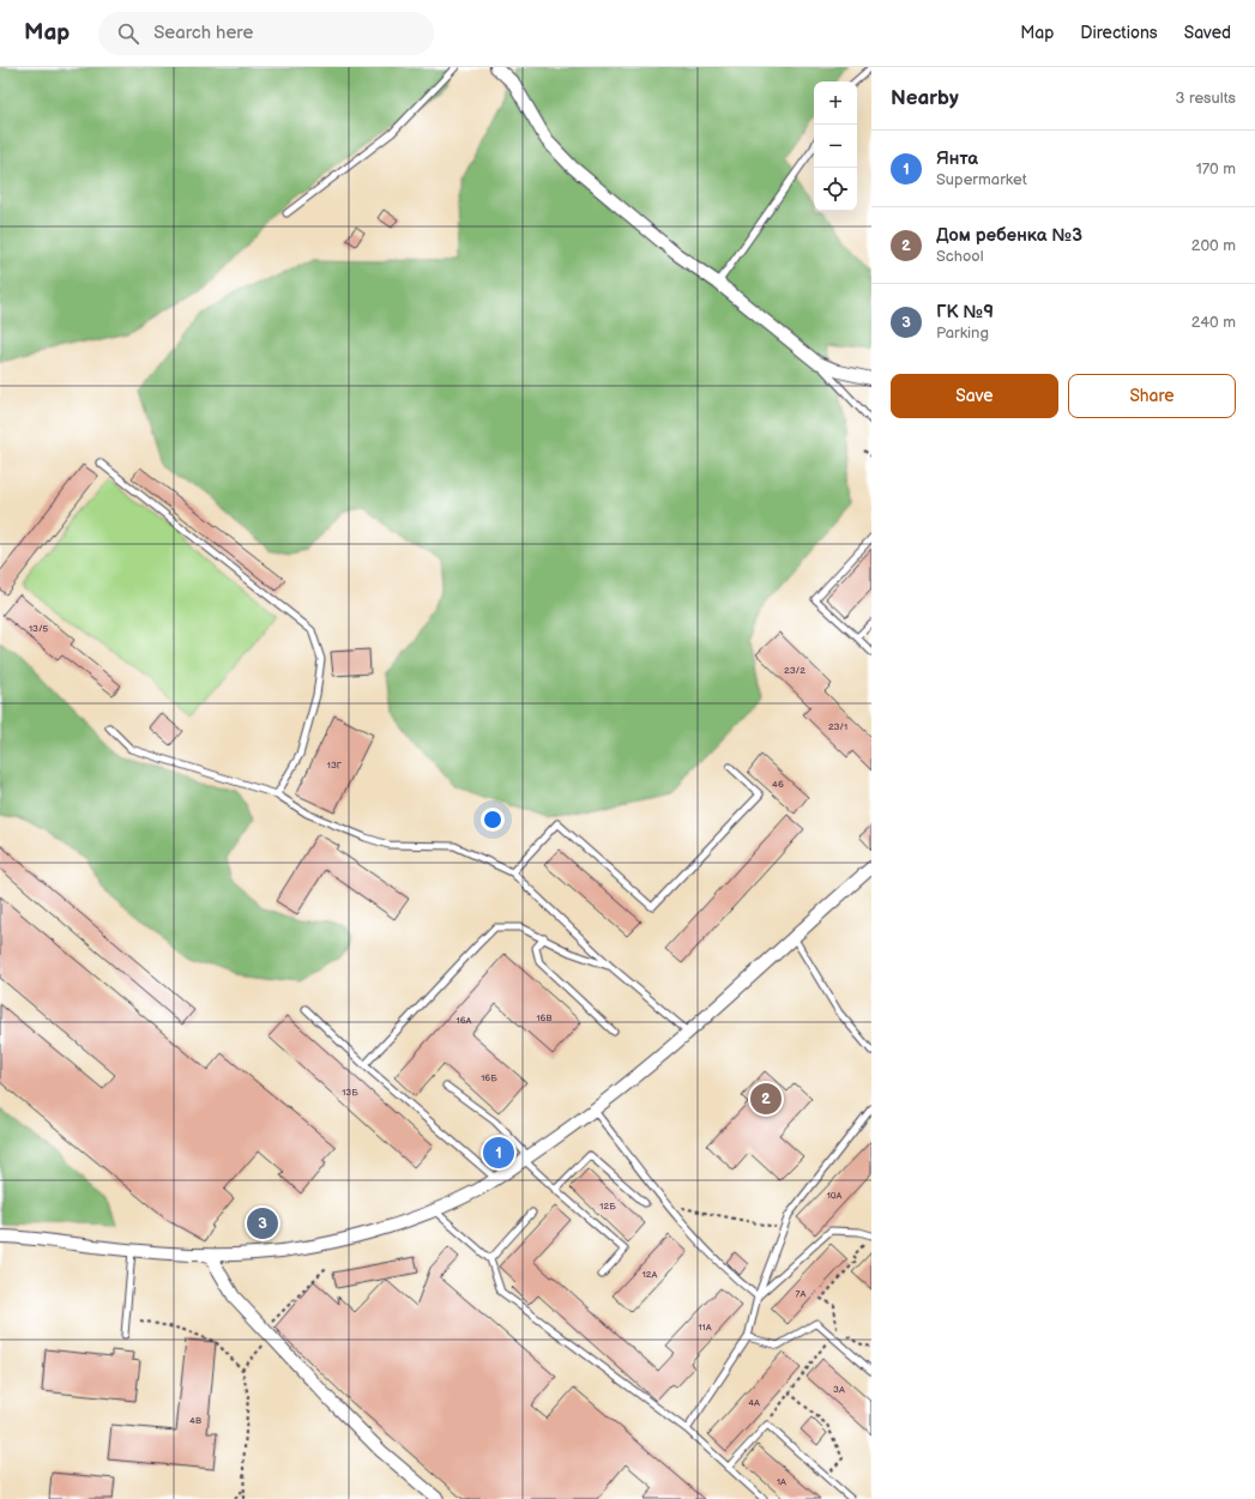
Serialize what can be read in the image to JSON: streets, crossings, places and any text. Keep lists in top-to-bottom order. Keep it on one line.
{"house_numbers":["13/5","23/2","23/1","13Г","46","16В","16А","16Б","13Б","10А","12Б","12А","7А","11А","3А","4А","4В","1А"],"page":{"header":"Map","search":"Search here","nav":["Map","Directions","Saved"],"heading":["Nearby","3 results"],"map_buttons":["+","−"],"list":[{"mark":"1","name":"Янта","note":"Supermarket","value":"170 m"},{"mark":"2","name":"Дом ребенка №3","note":"School","value":"200 m"},{"mark":"3","name":"ГК №9","note":"Parking","value":"240 m"}],"buttons":["Save","Share"],"pins":["2","1","3"]}}
